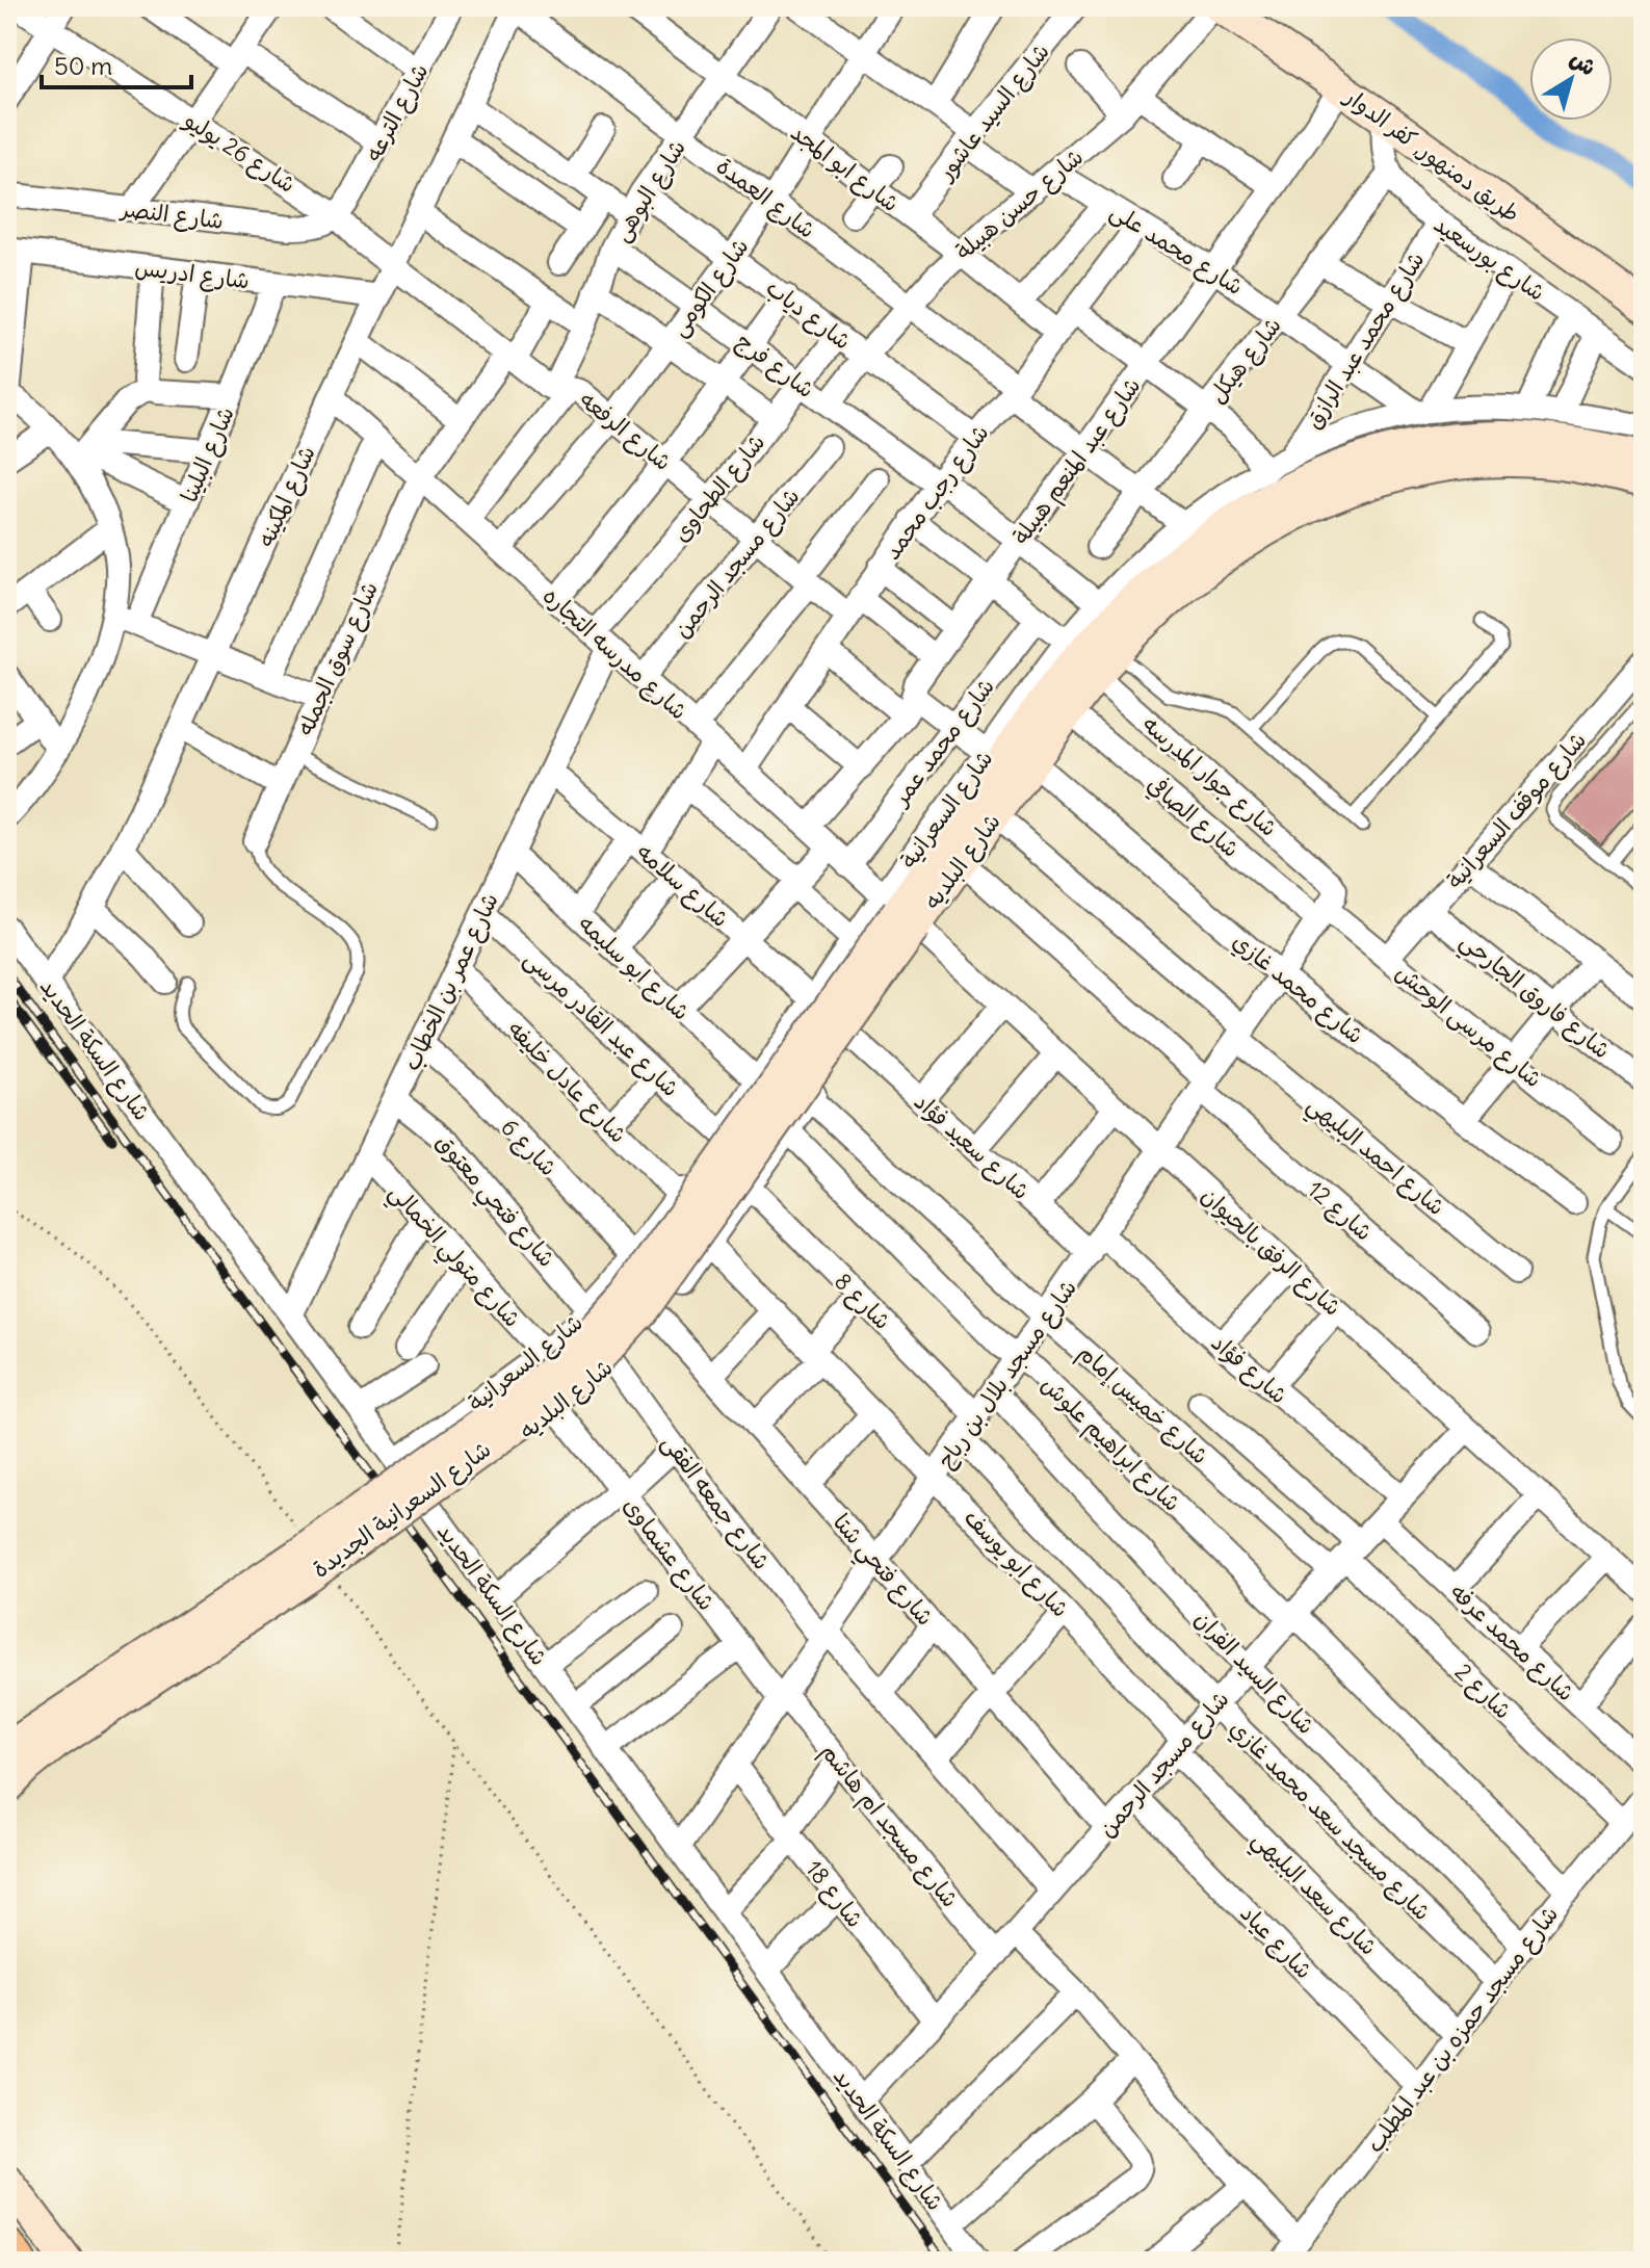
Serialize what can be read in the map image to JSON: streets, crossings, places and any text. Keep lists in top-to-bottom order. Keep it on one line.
{"streets":{"street":["شارع السيد عاشور","شارع الترعه","شارع 26 يوليو","طريق دمنهور, كفر الدوار","شارع ابو المجد","شارع البوهى","شارع العمدة","شارع حسن هبيلة","شارع النصر","شارع محمد على","شارع بورسعيد","شارع ادريس","شارع الكومى","شارع دياب","شارع محمد عبد الرازق","شارع هيكل","شارع فرج","شارع الرفعه","شارع البلينا","شارع عبد المنعم هبيلة","شارع الطحاوى","شارع رجب محمد","شارع المكينه","شارع مسجد الرحمن","شارع مدرسه التجاره","شارع سوق الجمله","شارع محمد عمر","شارع جوار المدرسه","شارع السعرانية","شارع موقف السعرانية","شارع الصافي","شارع البلديه","شارع سلامه","شارع ابو سليمه","شارع عمر بن الخطاب","شارع محمد غازي","شارع فاروق الجارحي","شارع عبد القادر مرسى","شارع مرسى الوحش","شارع السكة الحديد","شارع عادل خليفه","شارع سعيد فؤاد","شارع 6","شارع احمد البليهي","شارع فتحي معتوق","شارع 12","شارع الرفق بالحيوان","شارع متولي الخمالي","شارع 8","شارع فؤاد","شارع مسجد بلال بن رباح","شارع خميس إمام","شارع ابراهيم علوش","شارع جمعه الفقى","شارع السعرانية الجديدة","شارع عشماوى","شارع ابو يوسف","شارع فتحي شتا","شارع محمد عرفه","شارع السيد الفران","شارع 2","شارع مسجد سعد محمد غازي","شارع مسجد ام هاشم","شارع سعد البليهي","شارع 18","شارع عياد","شارع مسجد حمزه بن عبد المطلب"]},"crossings":[["شارع السيد عاشور","شارع ابو المجد"],["شارع الترعه","شارع 26 يوليو"],["شارع الترعه","شارع النصر"],["شارع 26 يوليو","شارع النصر"],["شارع 26 يوليو","شارع الرفعه"],["شارع 26 يوليو","شارع المكينه"],["طريق دمنهور, كفر الدوار","شارع حسن هبيلة"],["طريق دمنهور, كفر الدوار","شارع بورسعيد"],["طريق دمنهور, كفر الدوار","شارع عبد المنعم هبيلة"],["شارع ابو المجد","شارع البوهى"],["شارع ابو المجد","شارع حسن هبيلة"],["شارع ابو المجد","شارع الكومى"],["شارع ابو المجد","شارع رجب محمد"],["شارع البوهى","شارع العمدة"],["شارع البوهى","شارع دياب"],["شارع البوهى","شارع فرج"],["شارع البوهى","شارع الرفعه"],["شارع البوهى","شارع مدرسه التجاره"],["شارع العمدة","شارع حسن هبيلة"],["شارع العمدة","شارع الكومى"],["شارع العمدة","شارع هيكل"],["شارع العمدة","شارع عبد المنعم هبيلة"],["شارع العمدة","شارع رجب محمد"],["شارع العمدة","شارع المكينه"],["شارع العمدة","شارع السعرانية"],["شارع حسن هبيلة","شارع محمد على"],["شارع حسن هبيلة","شارع دياب"],["شارع حسن هبيلة","شارع فرج"],["شارع محمد على","شارع محمد عبد الرازق"],["شارع محمد على","شارع هيكل"],["شارع محمد على","شارع عبد المنعم هبيلة"],["شارع محمد على","شارع رجب محمد"],["شارع محمد على","شارع السعرانية"],["شارع بورسعيد","شارع محمد عبد الرازق"],["شارع بورسعيد","شارع هيكل"],["شارع ادريس","شارع البلينا"],["شارع ادريس","شارع المكينه"],["شارع الكومى","شارع دياب"],["شارع الكومى","شارع فرج"],["شارع الكومى","شارع الرفعه"],["شارع الكومى","شارع مدرسه التجاره"],["شارع دياب","شارع الطحاوى"],["شارع دياب","شارع رجب محمد"],["شارع محمد عبد الرازق","شارع السعرانية"],["شارع محمد عبد الرازق","شارع البلديه"],["شارع فرج","شارع عبد المنعم هبيلة"],["شارع فرج","شارع الطحاوى"],["شارع فرج","شارع رجب محمد"],["شارع فرج","شارع السعرانية"],["شارع الرفعه","شارع عبد المنعم هبيلة"],["شارع الرفعه","شارع الطحاوى"],["شارع الرفعه","شارع رجب محمد"],["شارع الرفعه","شارع المكينه"],["شارع الرفعه","شارع مسجد الرحمن"],["شارع الرفعه","شارع سوق الجمله"],["شارع عبد المنعم هبيلة","شارع مدرسه التجاره"],["شارع عبد المنعم هبيلة","شارع جوار المدرسه"],["شارع الطحاوى","شارع مدرسه التجاره"],["شارع الطحاوى","شارع عمر بن الخطاب"],["شارع رجب محمد","شارع مدرسه التجاره"],["شارع رجب محمد","شارع جوار المدرسه"],["شارع المكينه","شارع مدرسه التجاره"],["شارع المكينه","شارع السكة الحديد"],["شارع مسجد الرحمن","شارع مدرسه التجاره"],["شارع مسجد الرحمن","شارع السكة الحديد"],["شارع مسجد الرحمن","شارع الرفق بالحيوان"],["شارع مسجد الرحمن","شارع فؤاد"],["شارع مسجد الرحمن","شارع خميس إمام"],["شارع مسجد الرحمن","شارع ابراهيم علوش"],["شارع مسجد الرحمن","شارع جمعه الفقى"],["شارع مسجد الرحمن","شارع ابو يوسف"],["شارع مسجد الرحمن","شارع فتحي شتا"],["شارع مسجد الرحمن","شارع محمد عرفه"],["شارع مسجد الرحمن","شارع السيد الفران"],["شارع مسجد الرحمن","شارع 2"],["شارع مسجد الرحمن","شارع مسجد سعد محمد غازي"],["شارع مسجد الرحمن","شارع مسجد ام هاشم"],["شارع مسجد الرحمن","شارع سعد البليهي"],["شارع مسجد الرحمن","شارع 18"],["شارع مسجد الرحمن","شارع عياد"],["شارع مدرسه التجاره","شارع سوق الجمله"],["شارع مدرسه التجاره","شارع محمد عمر"],["شارع مدرسه التجاره","شارع السعرانية"],["شارع مدرسه التجاره","شارع البلديه"],["شارع مدرسه التجاره","شارع عمر بن الخطاب"],["شارع مدرسه التجاره","شارع الرفق بالحيوان"],["شارع مدرسه التجاره","شارع السعرانية الجديدة"],["شارع محمد عمر","شارع جوار المدرسه"],["شارع جوار المدرسه","شارع السعرانية"],["شارع جوار المدرسه","شارع الصافي"],["شارع جوار المدرسه","شارع البلديه"],["شارع جوار المدرسه","شارع مرسى الوحش"],["شارع جوار المدرسه","شارع مسجد بلال بن رباح"],["شارع السعرانية","شارع البلديه"],["شارع السعرانية","شارع سلامه"],["شارع السعرانية","شارع ابو سليمه"],["شارع السعرانية","شارع عبد القادر مرسى"],["شارع السعرانية","شارع السكة الحديد"],["شارع السعرانية","شارع عادل خليفه"],["شارع السعرانية","شارع 6"],["شارع السعرانية","شارع فتحي معتوق"],["شارع السعرانية","شارع الرفق بالحيوان"],["شارع السعرانية","شارع متولي الخمالي"],["شارع السعرانية","شارع السعرانية الجديدة"],["شارع موقف السعرانية","شارع فاروق الجارحي"],["شارع موقف السعرانية","شارع مرسى الوحش"],["شارع الصافي","شارع البلديه"],["شارع الصافي","شارع مرسى الوحش"],["شارع الصافي","شارع مسجد بلال بن رباح"],["شارع البلديه","شارع محمد غازي"],["شارع البلديه","شارع السكة الحديد"],["شارع البلديه","شارع سعيد فؤاد"],["شارع البلديه","شارع احمد البليهي"],["شارع البلديه","شارع 12"],["شارع البلديه","شارع الرفق بالحيوان"],["شارع البلديه","شارع 8"],["شارع البلديه","شارع خميس إمام"],["شارع البلديه","شارع ابراهيم علوش"],["شارع البلديه","شارع جمعه الفقى"],["شارع البلديه","شارع السعرانية الجديدة"],["شارع البلديه","شارع عشماوى"],["شارع البلديه","شارع ابو يوسف"],["شارع البلديه","شارع فتحي شتا"],["شارع سلامه","شارع عمر بن الخطاب"],["شارع ابو سليمه","شارع عمر بن الخطاب"],["شارع عمر بن الخطاب","شارع عبد القادر مرسى"],["شارع عمر بن الخطاب","شارع السكة الحديد"],["شارع عمر بن الخطاب","شارع عادل خليفه"],["شارع عمر بن الخطاب","شارع 6"],["شارع عمر بن الخطاب","شارع فتحي معتوق"],["شارع عمر بن الخطاب","شارع متولي الخمالي"],["شارع محمد غازي","شارع مسجد بلال بن رباح"],["شارع مرسى الوحش","شارع مسجد بلال بن رباح"],["شارع السكة الحديد","شارع مسجد بلال بن رباح"],["شارع سعيد فؤاد","شارع فؤاد"],["شارع سعيد فؤاد","شارع مسجد بلال بن رباح"],["شارع احمد البليهي","شارع مسجد بلال بن رباح"],["شارع 12","شارع مسجد بلال بن رباح"],["شارع الرفق بالحيوان","شارع مسجد بلال بن رباح"],["شارع الرفق بالحيوان","شارع السعرانية الجديدة"],["شارع 8","شارع مسجد بلال بن رباح"],["شارع فؤاد","شارع مسجد بلال بن رباح"],["شارع مسجد بلال بن رباح","شارع خميس إمام"],["شارع مسجد بلال بن رباح","شارع ابراهيم علوش"],["شارع مسجد بلال بن رباح","شارع جمعه الفقى"],["شارع مسجد بلال بن رباح","شارع عشماوى"],["شارع مسجد بلال بن رباح","شارع ابو يوسف"],["شارع مسجد بلال بن رباح","شارع فتحي شتا"],["شارع مسجد بلال بن رباح","شارع السيد الفران"],["شارع مسجد بلال بن رباح","شارع مسجد سعد محمد غازي"],["شارع مسجد بلال بن رباح","شارع مسجد ام هاشم"],["شارع مسجد بلال بن رباح","شارع 18"],["شارع خميس إمام","شارع 2"],["شارع ابراهيم علوش","شارع مسجد حمزه بن عبد المطلب"],["شارع عشماوى","شارع مسجد ام هاشم"],["شارع ابو يوسف","شارع سعد البليهي"],["شارع السيد الفران","شارع مسجد حمزه بن عبد المطلب"],["شارع 2","شارع مسجد حمزه بن عبد المطلب"],["شارع مسجد سعد محمد غازي","شارع مسجد حمزه بن عبد المطلب"],["شارع سعد البليهي","شارع مسجد حمزه بن عبد المطلب"],["شارع عياد","شارع مسجد حمزه بن عبد المطلب"]],"scale_bar":"50 m","north":"top right"}
